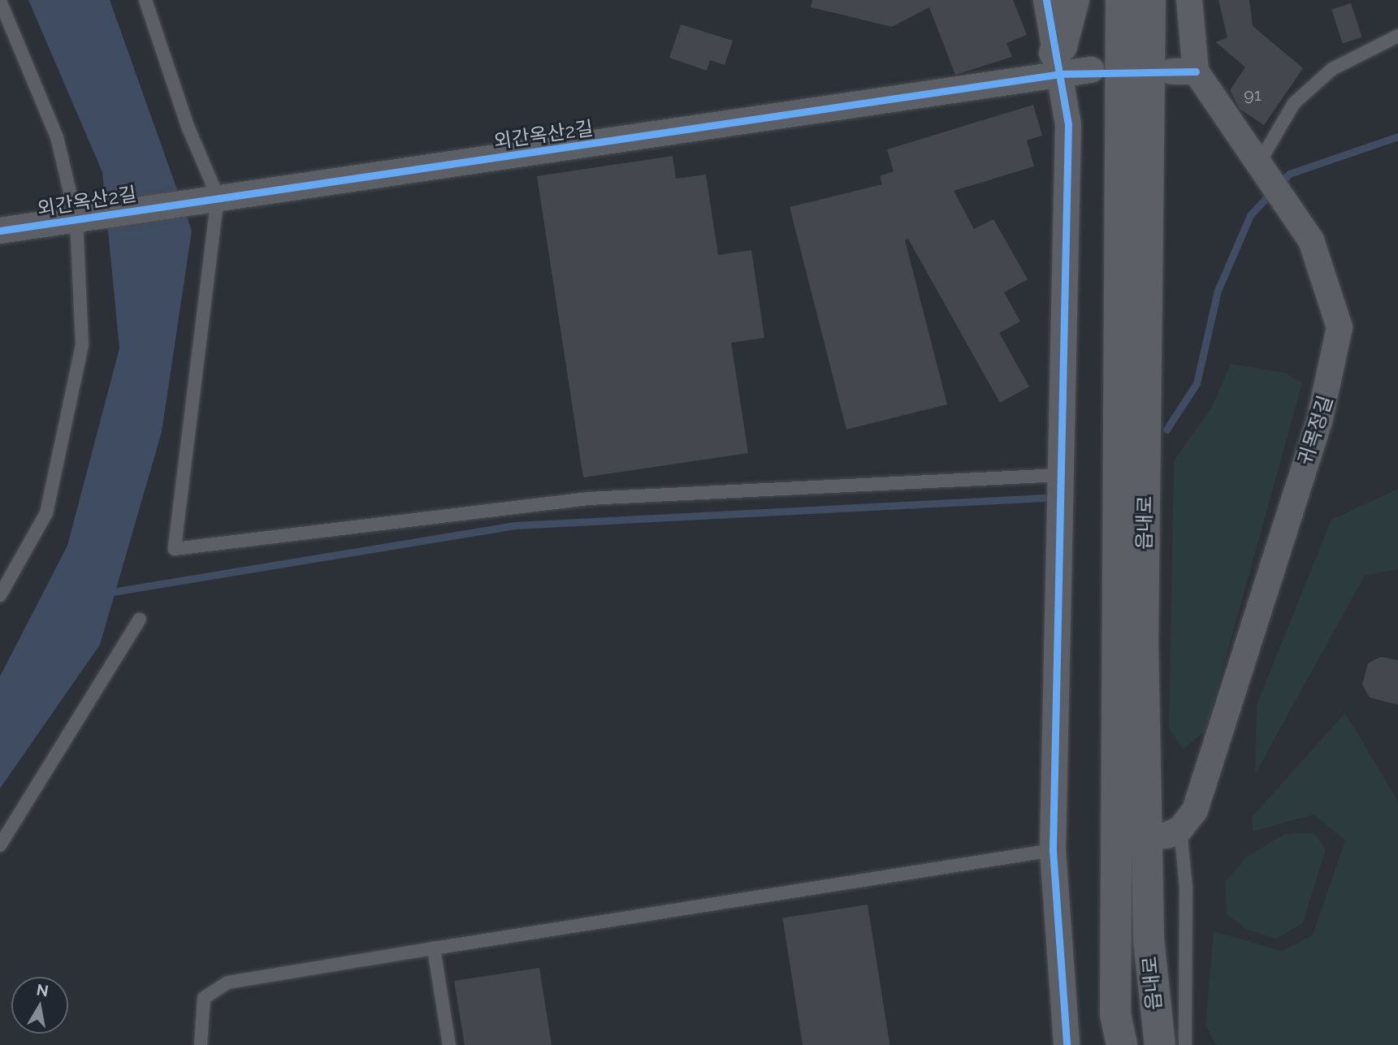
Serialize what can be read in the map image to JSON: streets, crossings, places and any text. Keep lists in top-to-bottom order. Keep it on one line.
{"streets":{"street":["외간옥산2길","귀목정길","읍내로"]},"house_numbers":["91"],"north":"top"}
